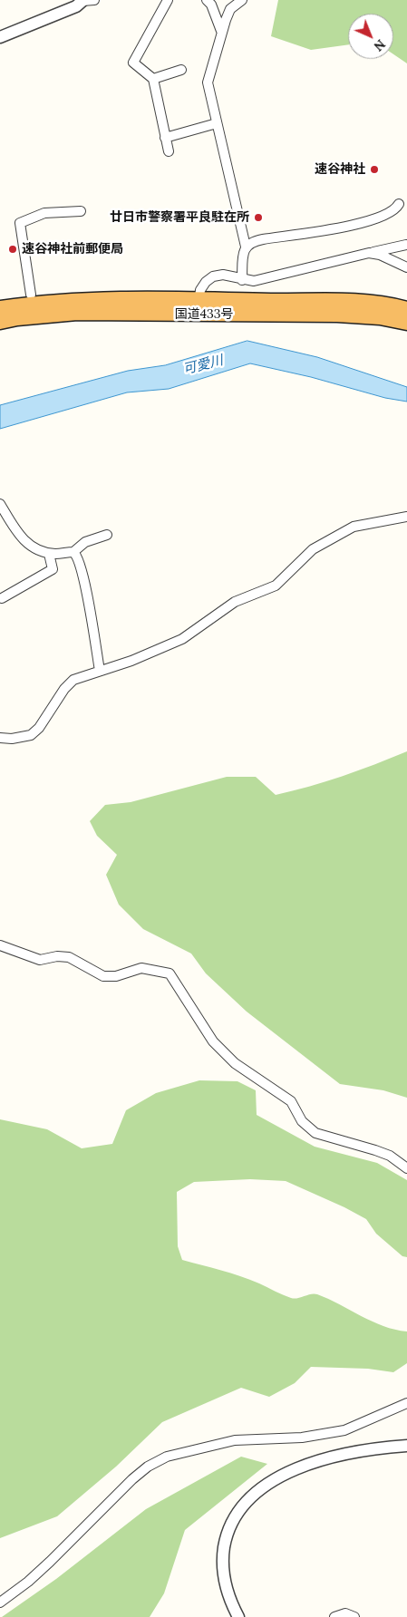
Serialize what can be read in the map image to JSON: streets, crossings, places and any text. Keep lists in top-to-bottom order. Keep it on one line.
{"streets":{"highway":["国道433号"]},"water":["可愛川"],"places":["速谷神社","廿日市警察署平良駐在所","速谷神社前郵便局"],"north":"bottom right"}
